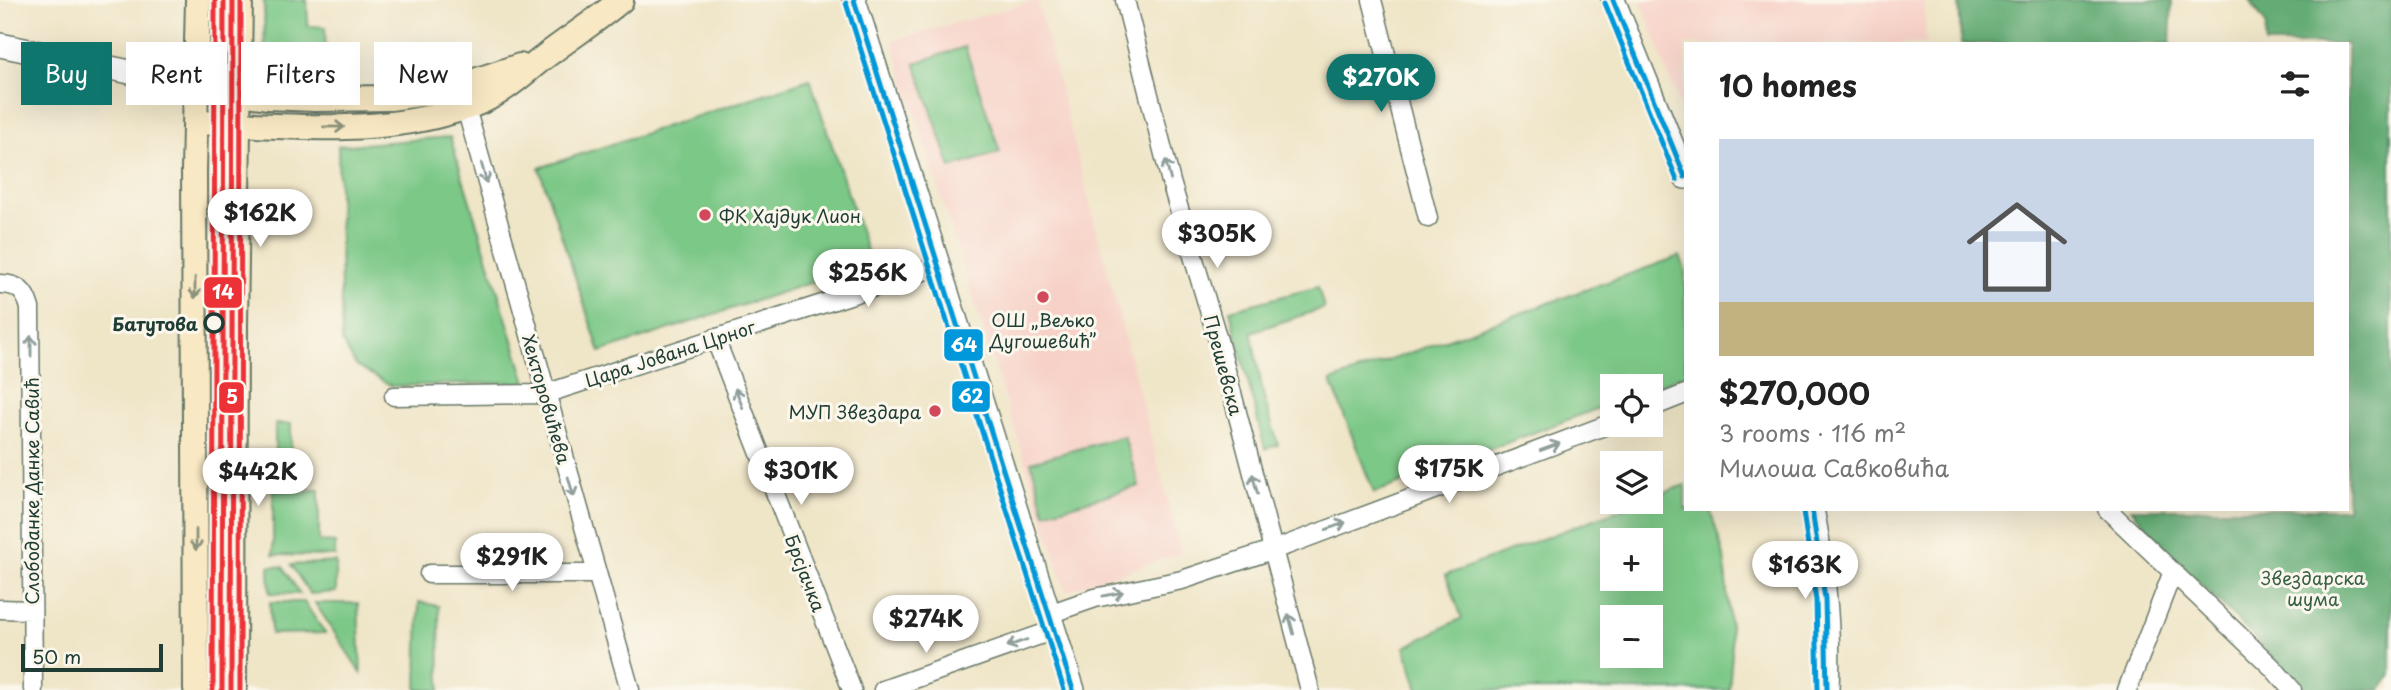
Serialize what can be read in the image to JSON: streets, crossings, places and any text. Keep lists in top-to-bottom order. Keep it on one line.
{"streets":{"street":["Цара Јована Црног","Прешевска","Хекторовићева","Слободанке Данке Савић","Брсјачка"]},"crossings":[["Цара Јована Црног","Хекторовићева"],["Цара Јована Црног","Брсјачка"]],"one_way":["Прешевска","Хекторовићева","Слободанке Данке Савић","Брсјачка"],"parks":["Звездарска шума"],"places":["ФК Хајдук Лион","ОШ „Вељко Дугошевић”","Батутова","МУП Звездара"],"lines":["transit line 14","transit line 5","transit line 64","transit line 62"],"scale_bar":"50 m","page":{"chip":["Buy","Rent","Filters","New"],"heading":"10 homes","price":["$270K","$162K","$305K","$256K","$175K","$301K","$442K","$291K","$163K","$274K"],"list":[{"name":"$270,000","note":"3 rooms · 116 m² · Милоша Савковића"}],"map_buttons":["+","−"],"scale":"50 m"}}
